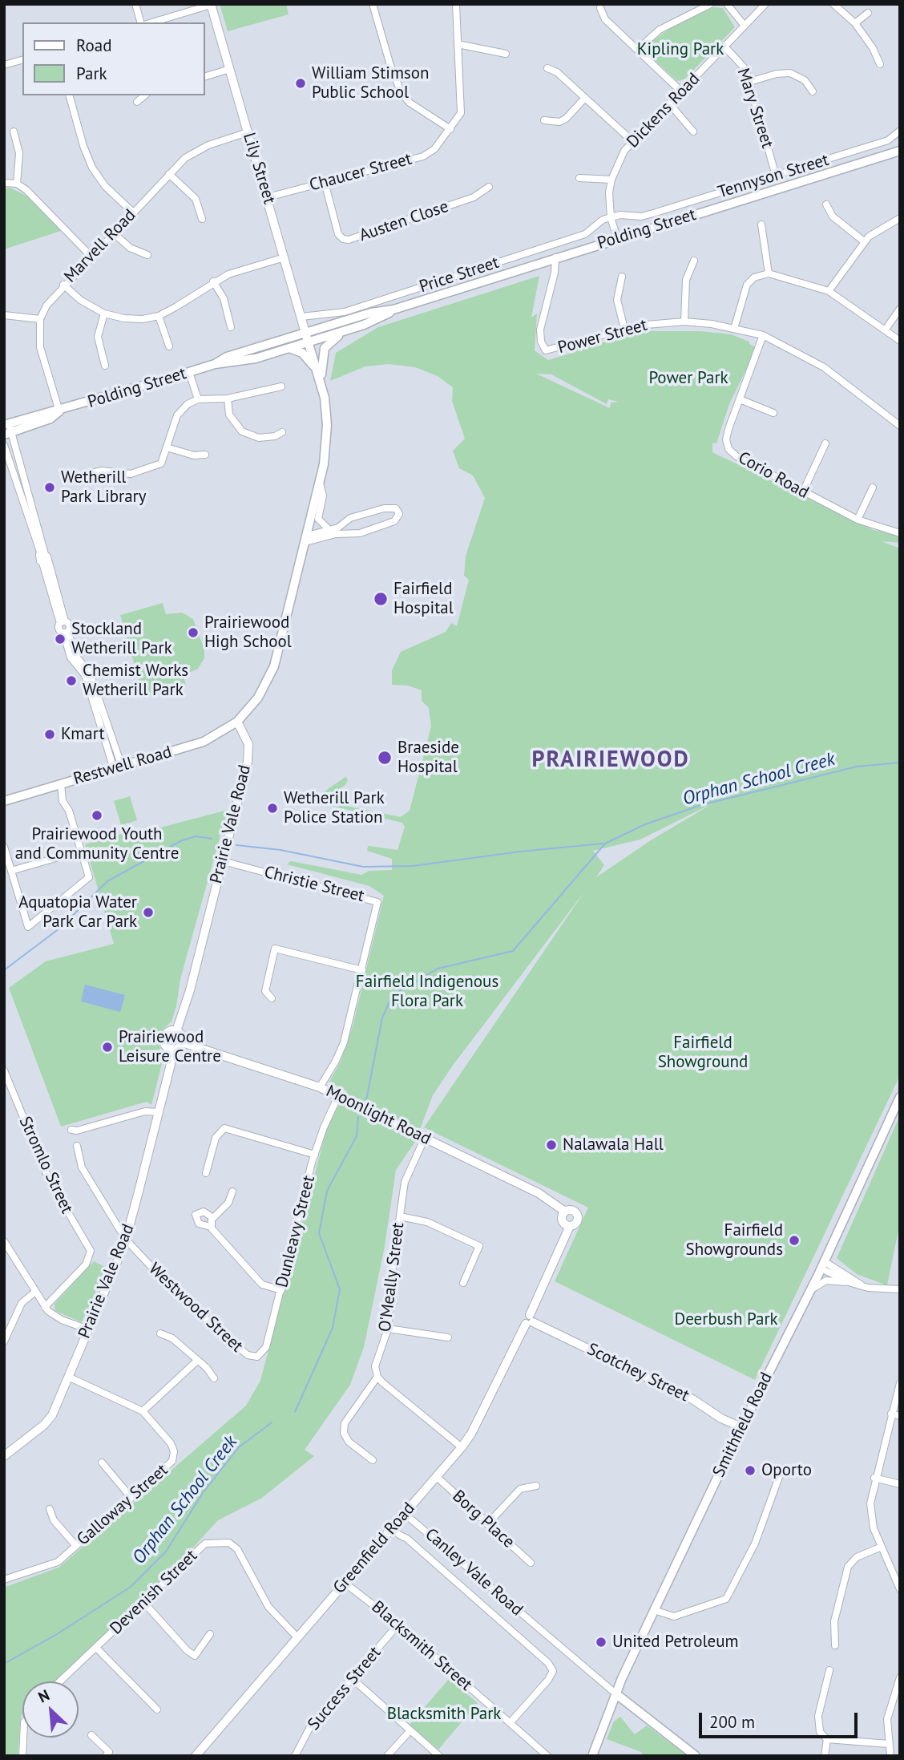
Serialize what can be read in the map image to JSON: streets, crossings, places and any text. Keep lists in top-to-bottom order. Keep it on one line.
{"streets":{"main road":["Polding Street","Restwell Road","Smithfield Road"],"street":["Mary Street","Dickens Road","Lily Street","Chaucer Street","Tennyson Street","Austen Close","Marvell Road","Price Street","Power Street","Corio Road","Prairie Vale Road","Christie Street","Moonlight Road","Stromlo Street","Dunleavy Street","O'Meally Street","Westwood Street","Scotchey Street","Galloway Street","Borg Place","Greenfield Road","Canley Vale Road","Devenish Street","Blacksmith Street","Success Street"]},"crossings":[["Mary Street","Dickens Road"],["Mary Street","Tennyson Street"],["Dickens Road","Tennyson Street"],["Dickens Road","Polding Street"],["Dickens Road","Price Street"],["Lily Street","Chaucer Street"],["Lily Street","Polding Street"],["Lily Street","Marvell Road"],["Lily Street","Price Street"],["Chaucer Street","Austen Close"],["Tennyson Street","Price Street"],["Polding Street","Power Street"],["Power Street","Corio Road"],["Restwell Road","Prairie Vale Road"],["Prairie Vale Road","Christie Street"],["Prairie Vale Road","Moonlight Road"],["Prairie Vale Road","Westwood Street"],["Prairie Vale Road","Galloway Street"],["Christie Street","Moonlight Road"],["Moonlight Road","Dunleavy Street"],["Moonlight Road","O'Meally Street"],["Moonlight Road","Greenfield Road"],["Dunleavy Street","Westwood Street"],["Scotchey Street","Smithfield Road"],["Scotchey Street","Greenfield Road"],["Smithfield Road","Canley Vale Road"],["Borg Place","Greenfield Road"],["Greenfield Road","Canley Vale Road"],["Greenfield Road","Devenish Street"],["Greenfield Road","Blacksmith Street"],["Blacksmith Street","Success Street"]],"districts":["PRAIRIEWOOD"],"water":["Orphan School Creek"],"parks":["Kipling Park","Power Park","Fairfield Indigenous Flora Park","Fairfield Showground","Deerbush Park","Blacksmith Park"],"places":["William Stimson Public School","Wetherill Park Library","Fairfield Hospital","Prairiewood High School","Stockland Wetherill Park","Chemist Works Wetherill Park","Kmart","Braeside Hospital","Wetherill Park Police Station","Prairiewood Youth and Community Centre","Aquatopia Water Park Car Park","Prairiewood Leisure Centre","Nalawala Hall","Fairfield Showgrounds","Oporto","United Petroleum"],"legend":["Road","Park"],"scale_bar":"200 m","north":"top left"}
